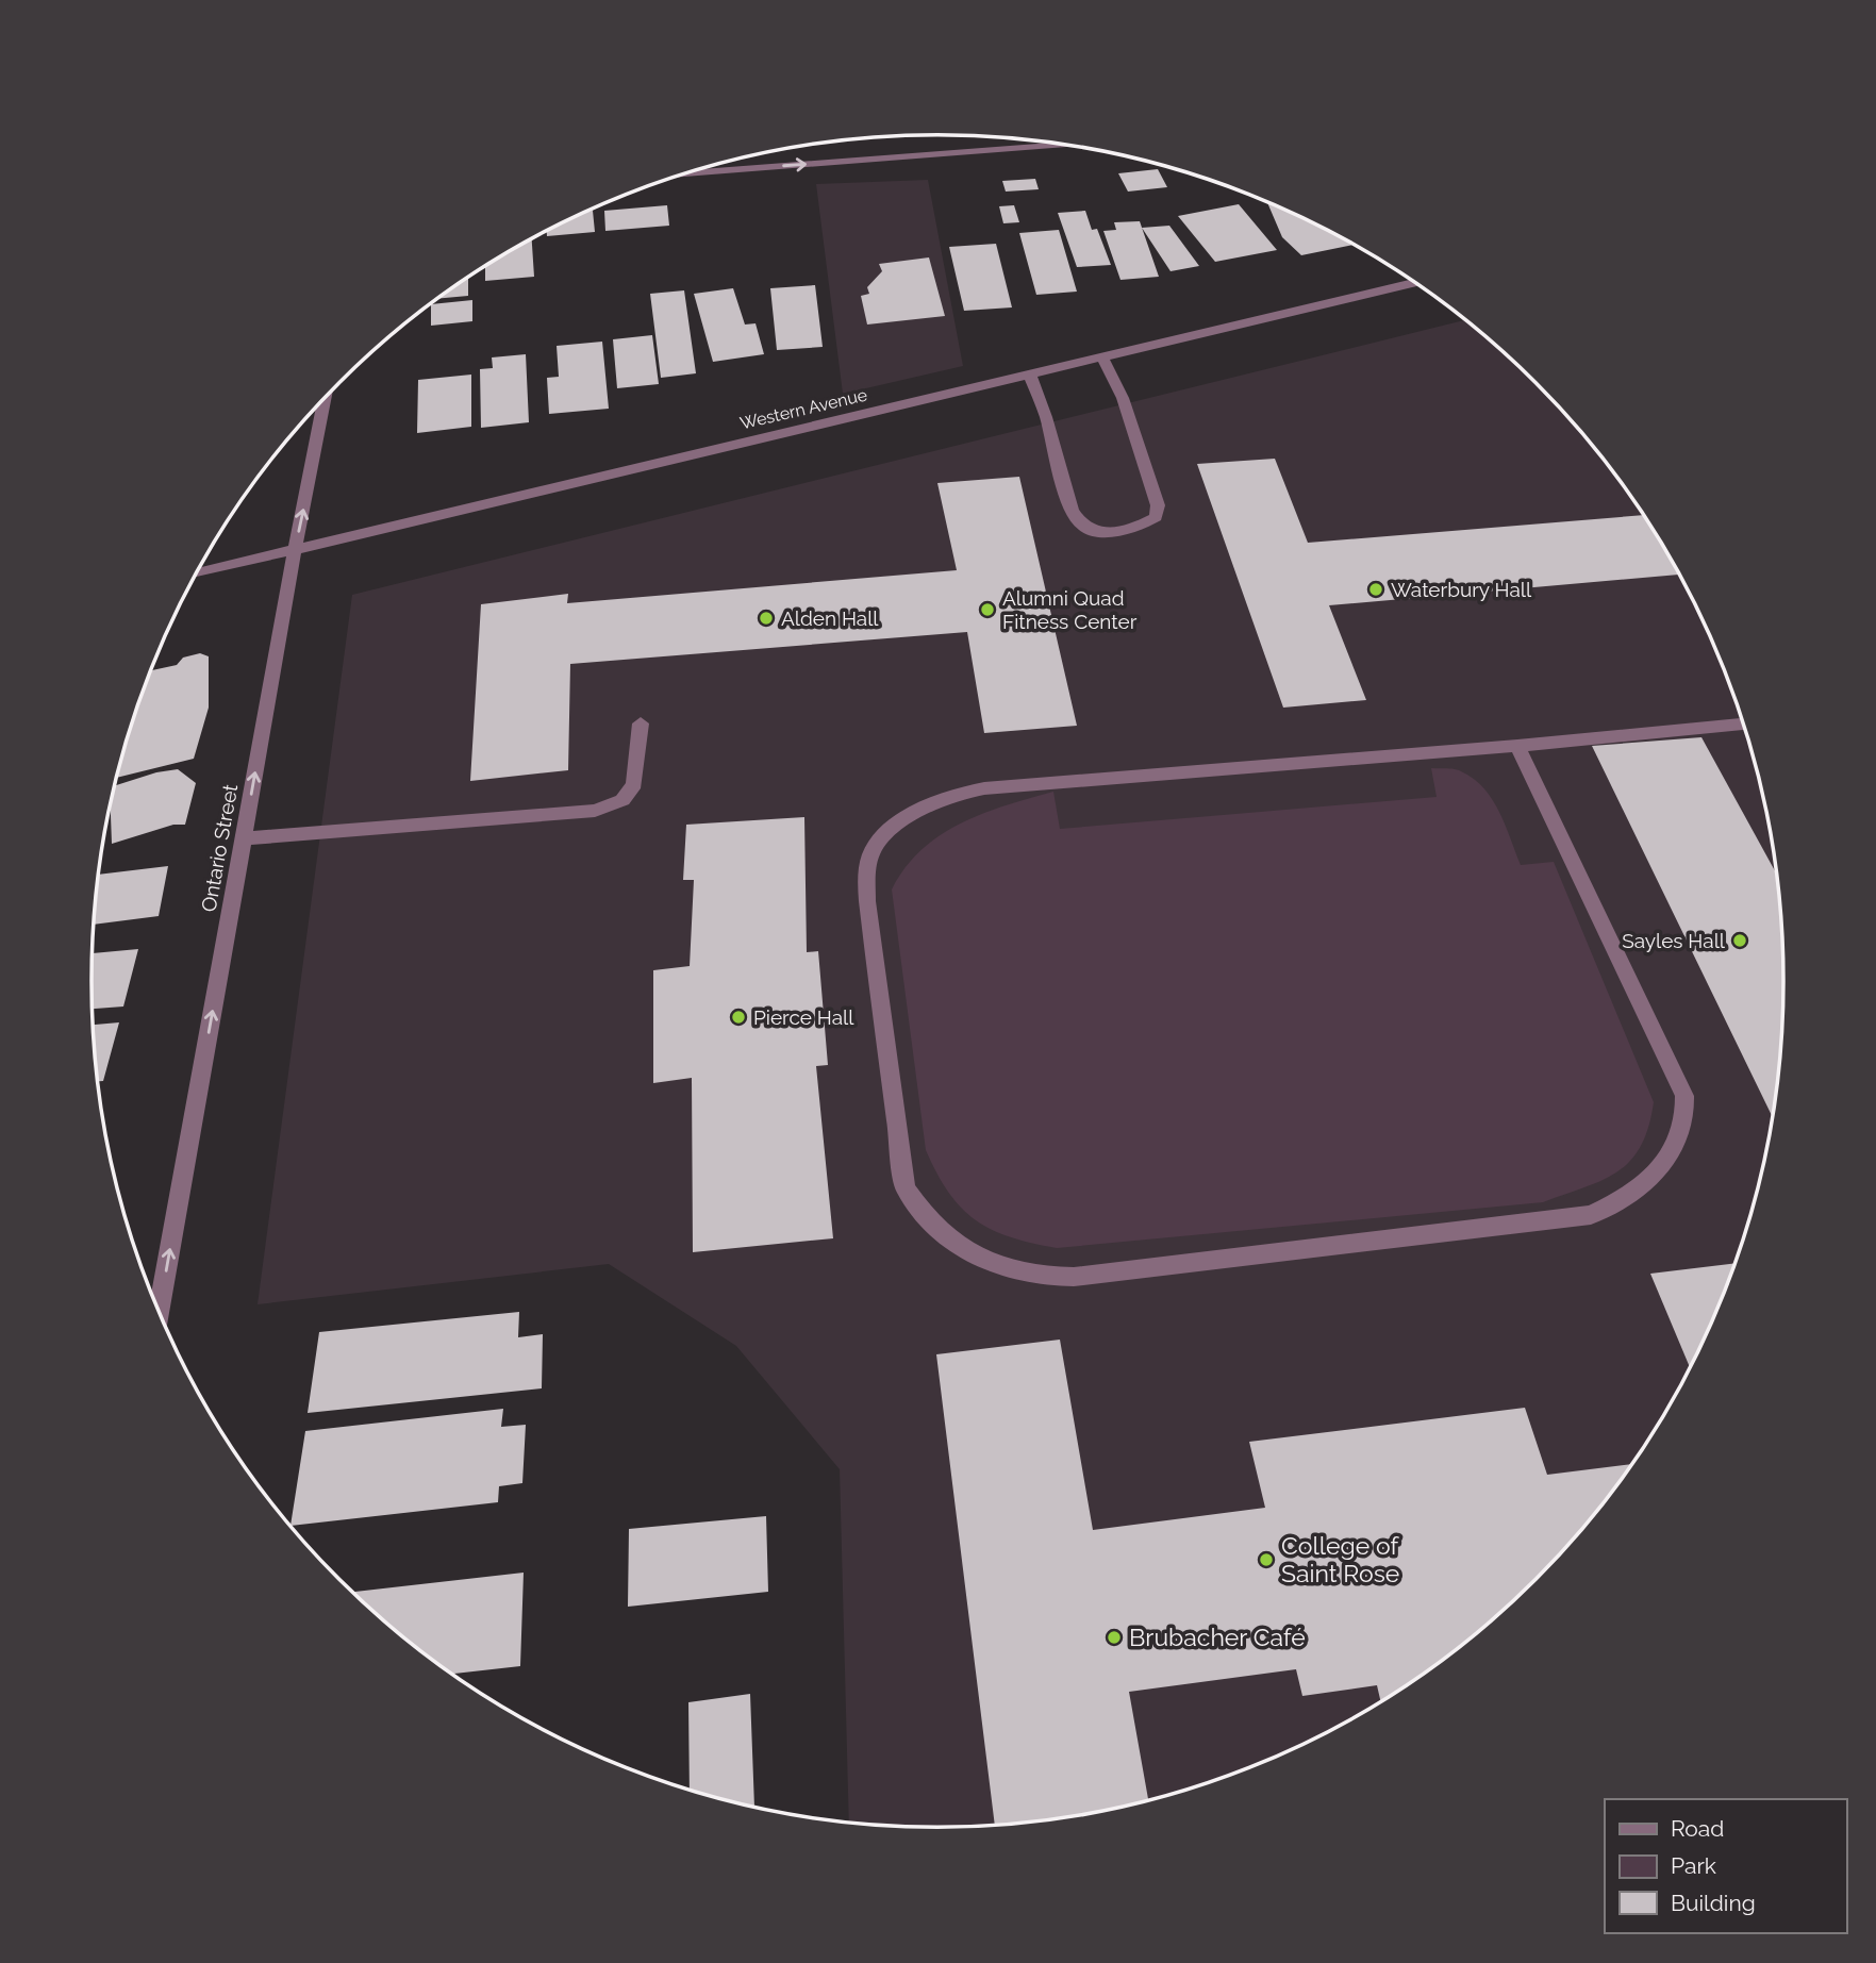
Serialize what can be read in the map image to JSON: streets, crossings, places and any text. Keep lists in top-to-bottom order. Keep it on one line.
{"streets":{"street":["Western Avenue","Ontario Street"]},"crossings":[["Western Avenue","Ontario Street"]],"one_way":["Ontario Street"],"places":["Waterbury Hall","Alumni Quad Fitness Center","Alden Hall","Sayles Hall","Pierce Hall","College of Saint Rose","Brubacher Café"],"legend":["Road","Park","Building"]}
